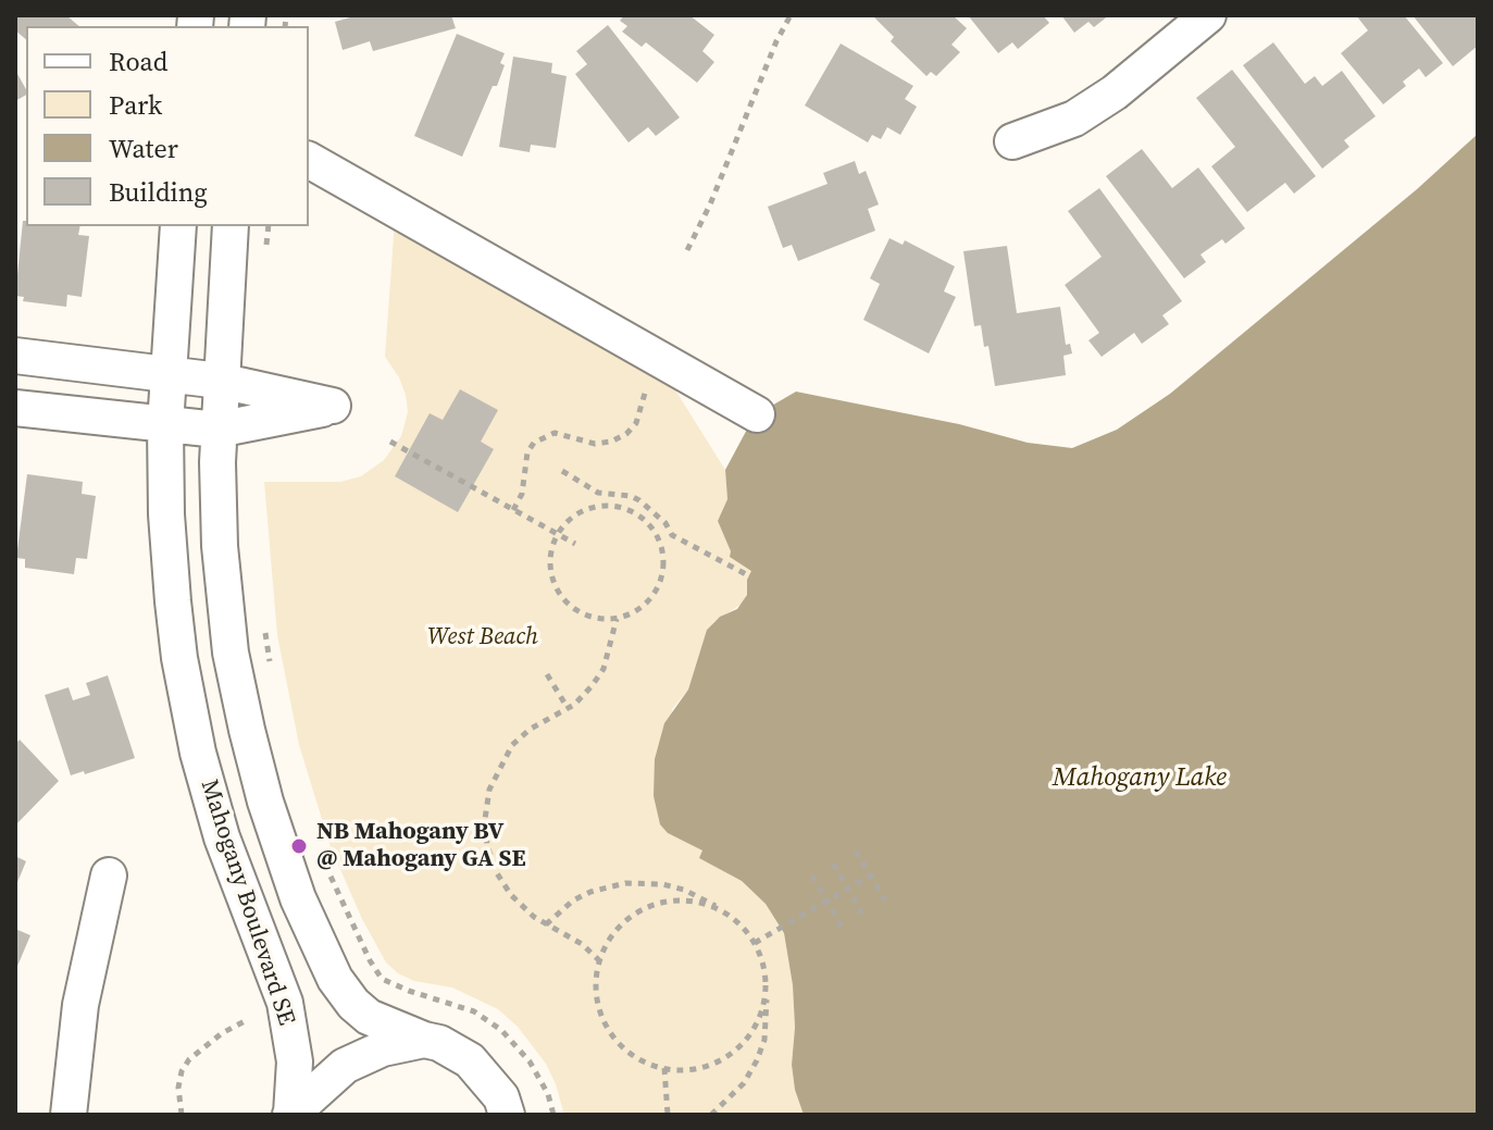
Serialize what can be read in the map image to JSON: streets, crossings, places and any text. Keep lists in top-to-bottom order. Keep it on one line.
{"streets":{"street":["Mahogany Boulevard SE"]},"water":["Mahogany Lake"],"parks":["West Beach"],"places":["NB Mahogany BV @ Mahogany GA SE"],"legend":["Road","Park","Water","Building"]}
